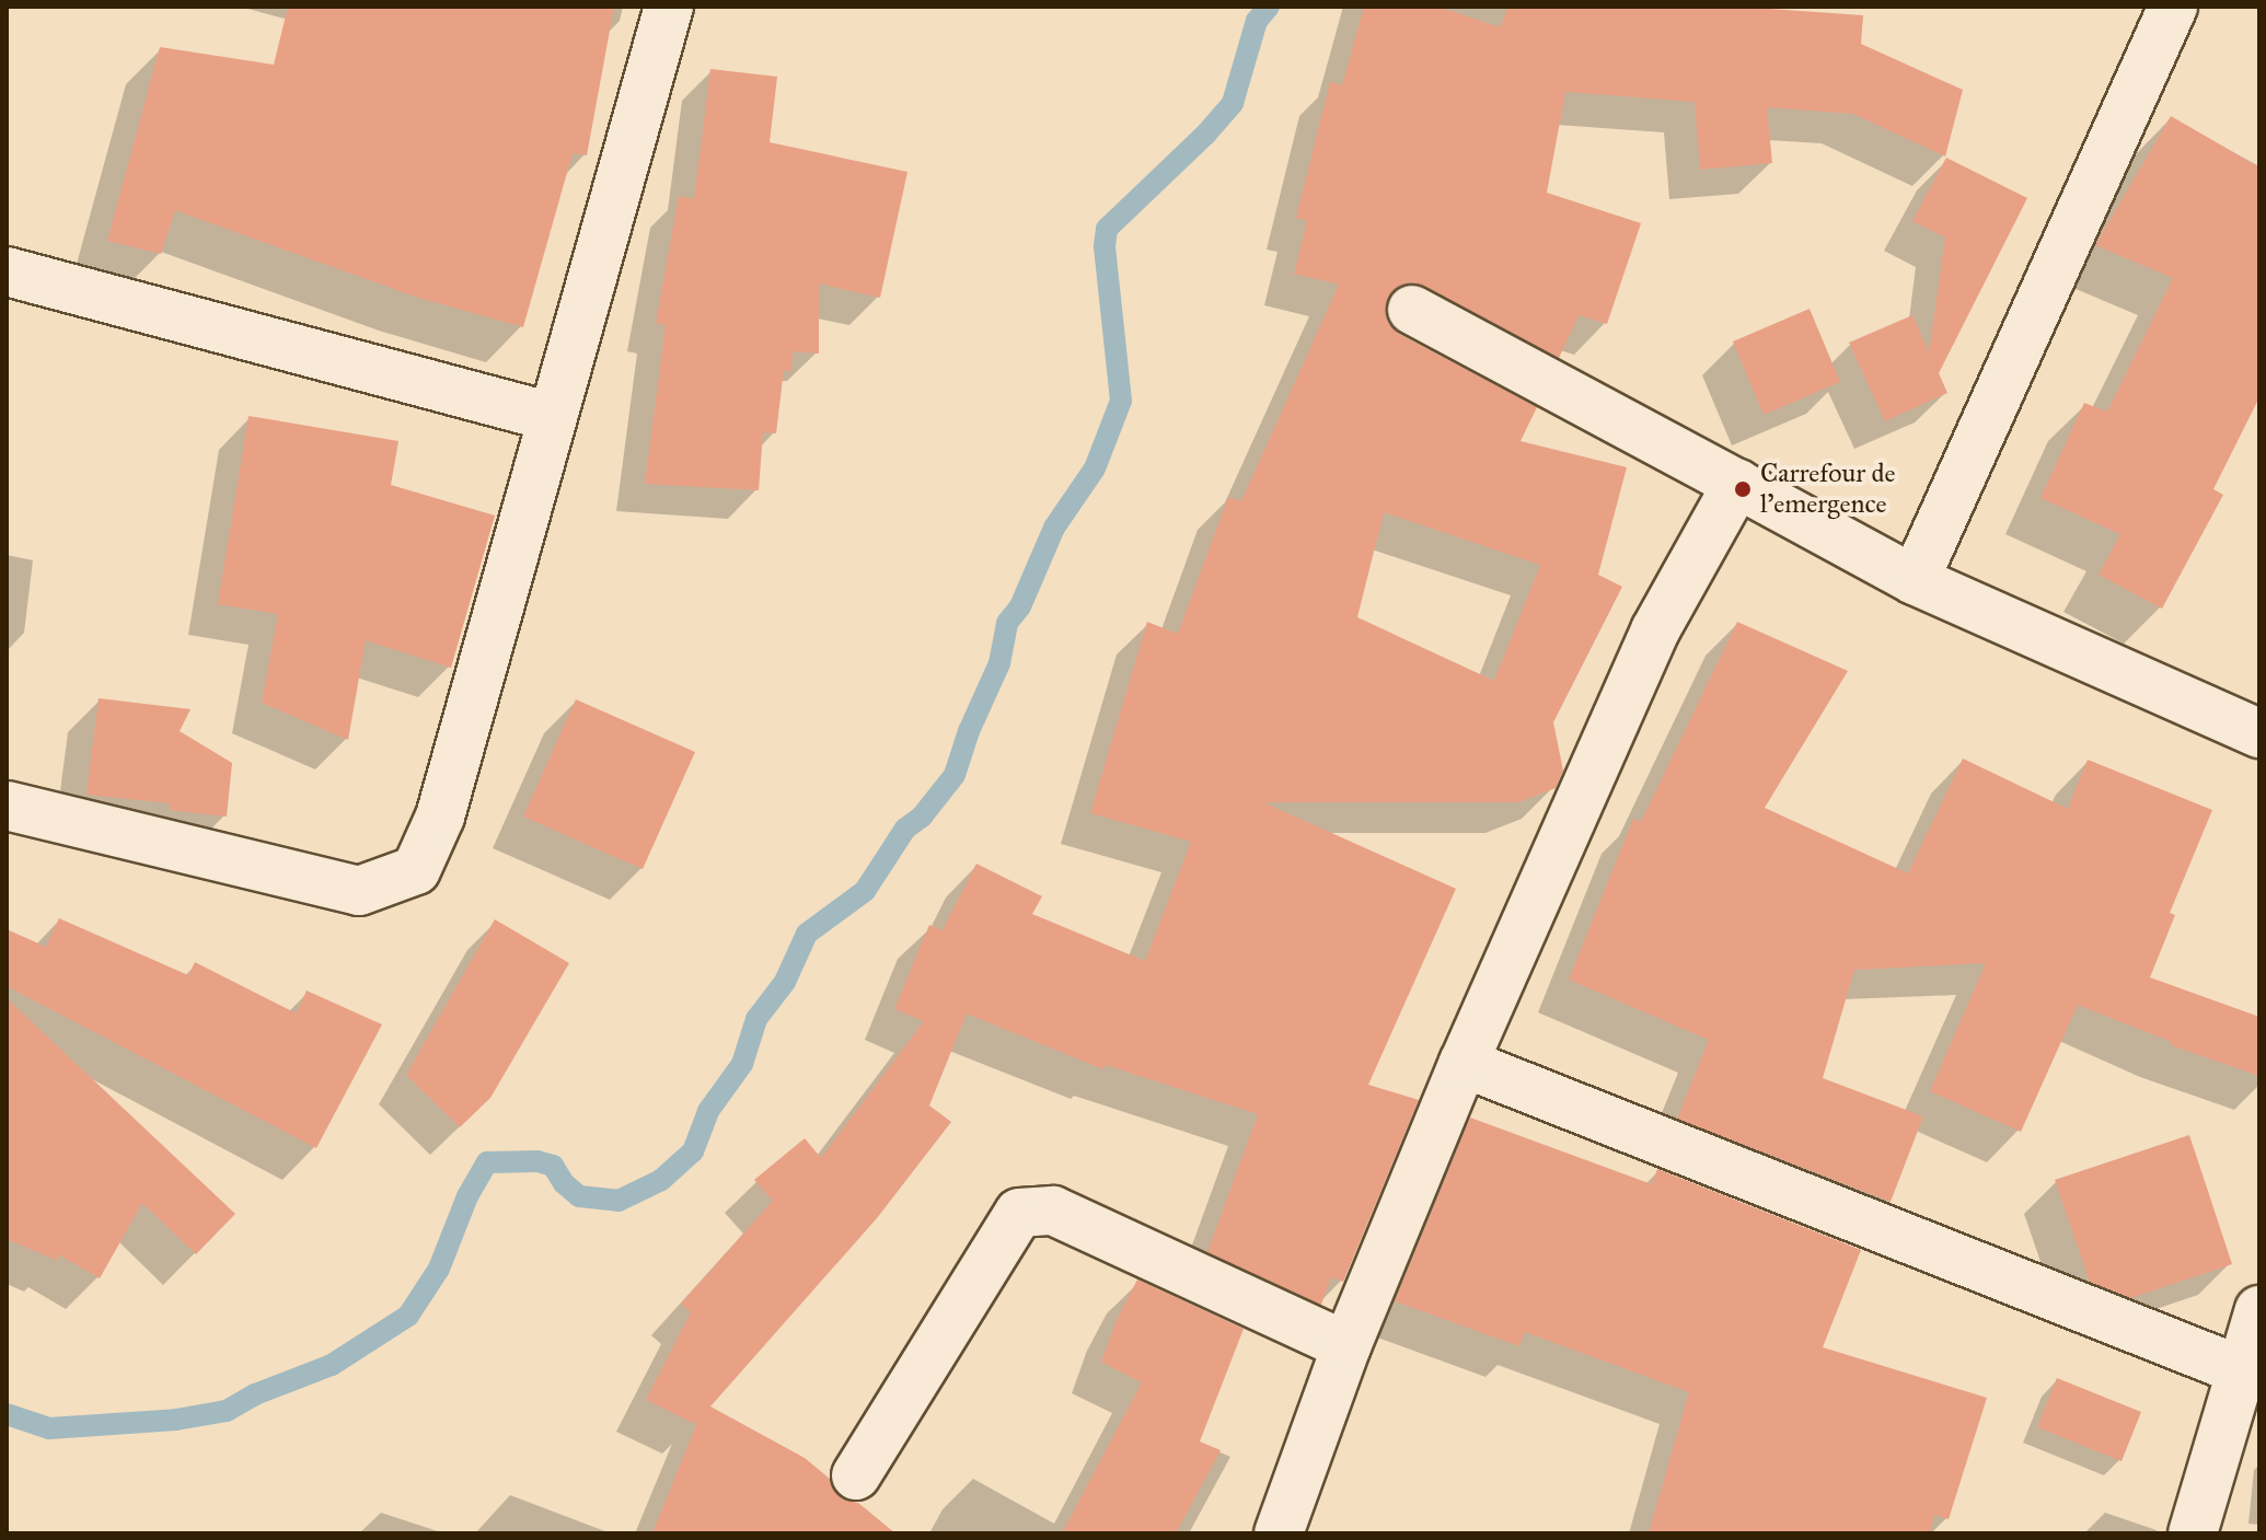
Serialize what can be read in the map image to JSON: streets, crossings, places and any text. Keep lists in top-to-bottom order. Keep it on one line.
{"places":["Carrefour de l'emergence"]}
